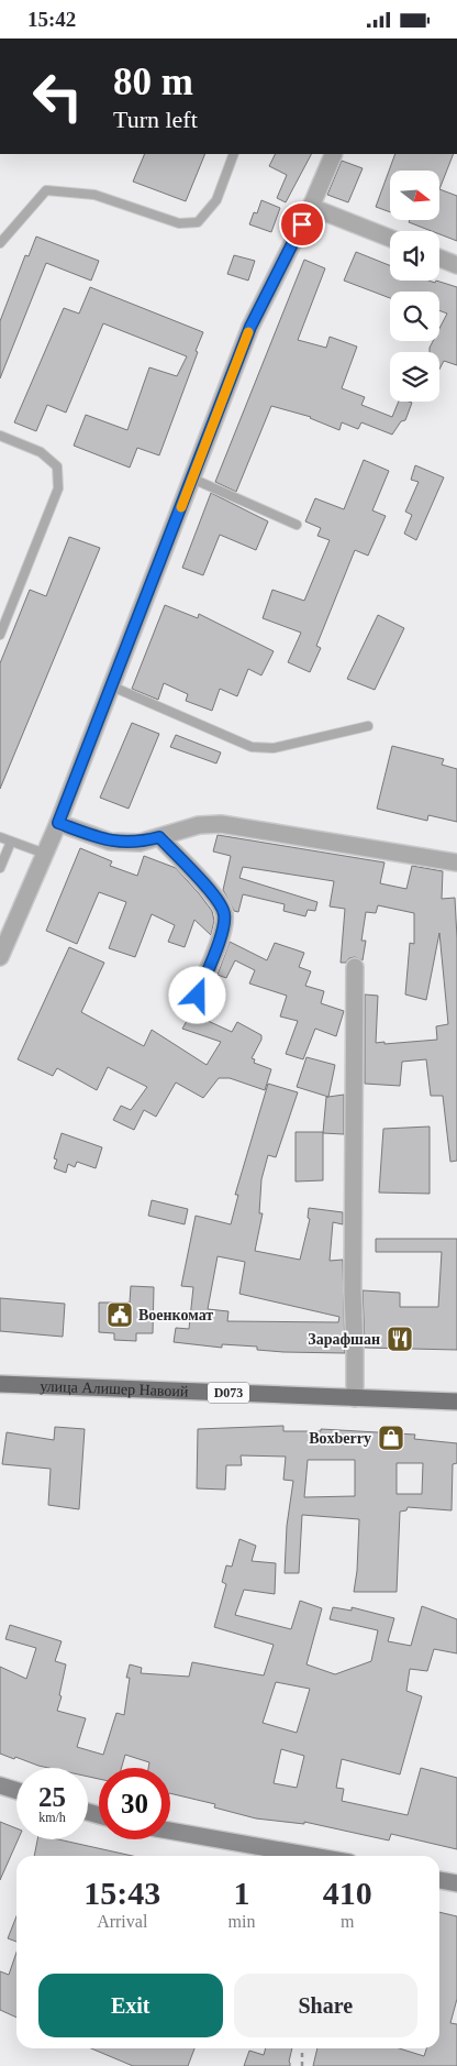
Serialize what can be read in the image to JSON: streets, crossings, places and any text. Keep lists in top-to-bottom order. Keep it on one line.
{"streets":{"main road":["улица Алишер Навоий","D073"]},"places":{"public building":["Военкомат"],"restaurant":["Зарафшан"],"shop":["Boxberry"]},"north":"right","page":{"status":"15:42","turn":["80 m","Turn left"],"speed":"25 km/h","limit":"30","eta":["15:43","Arrival","1","min","410","m"],"buttons":["Exit","Share"]}}
